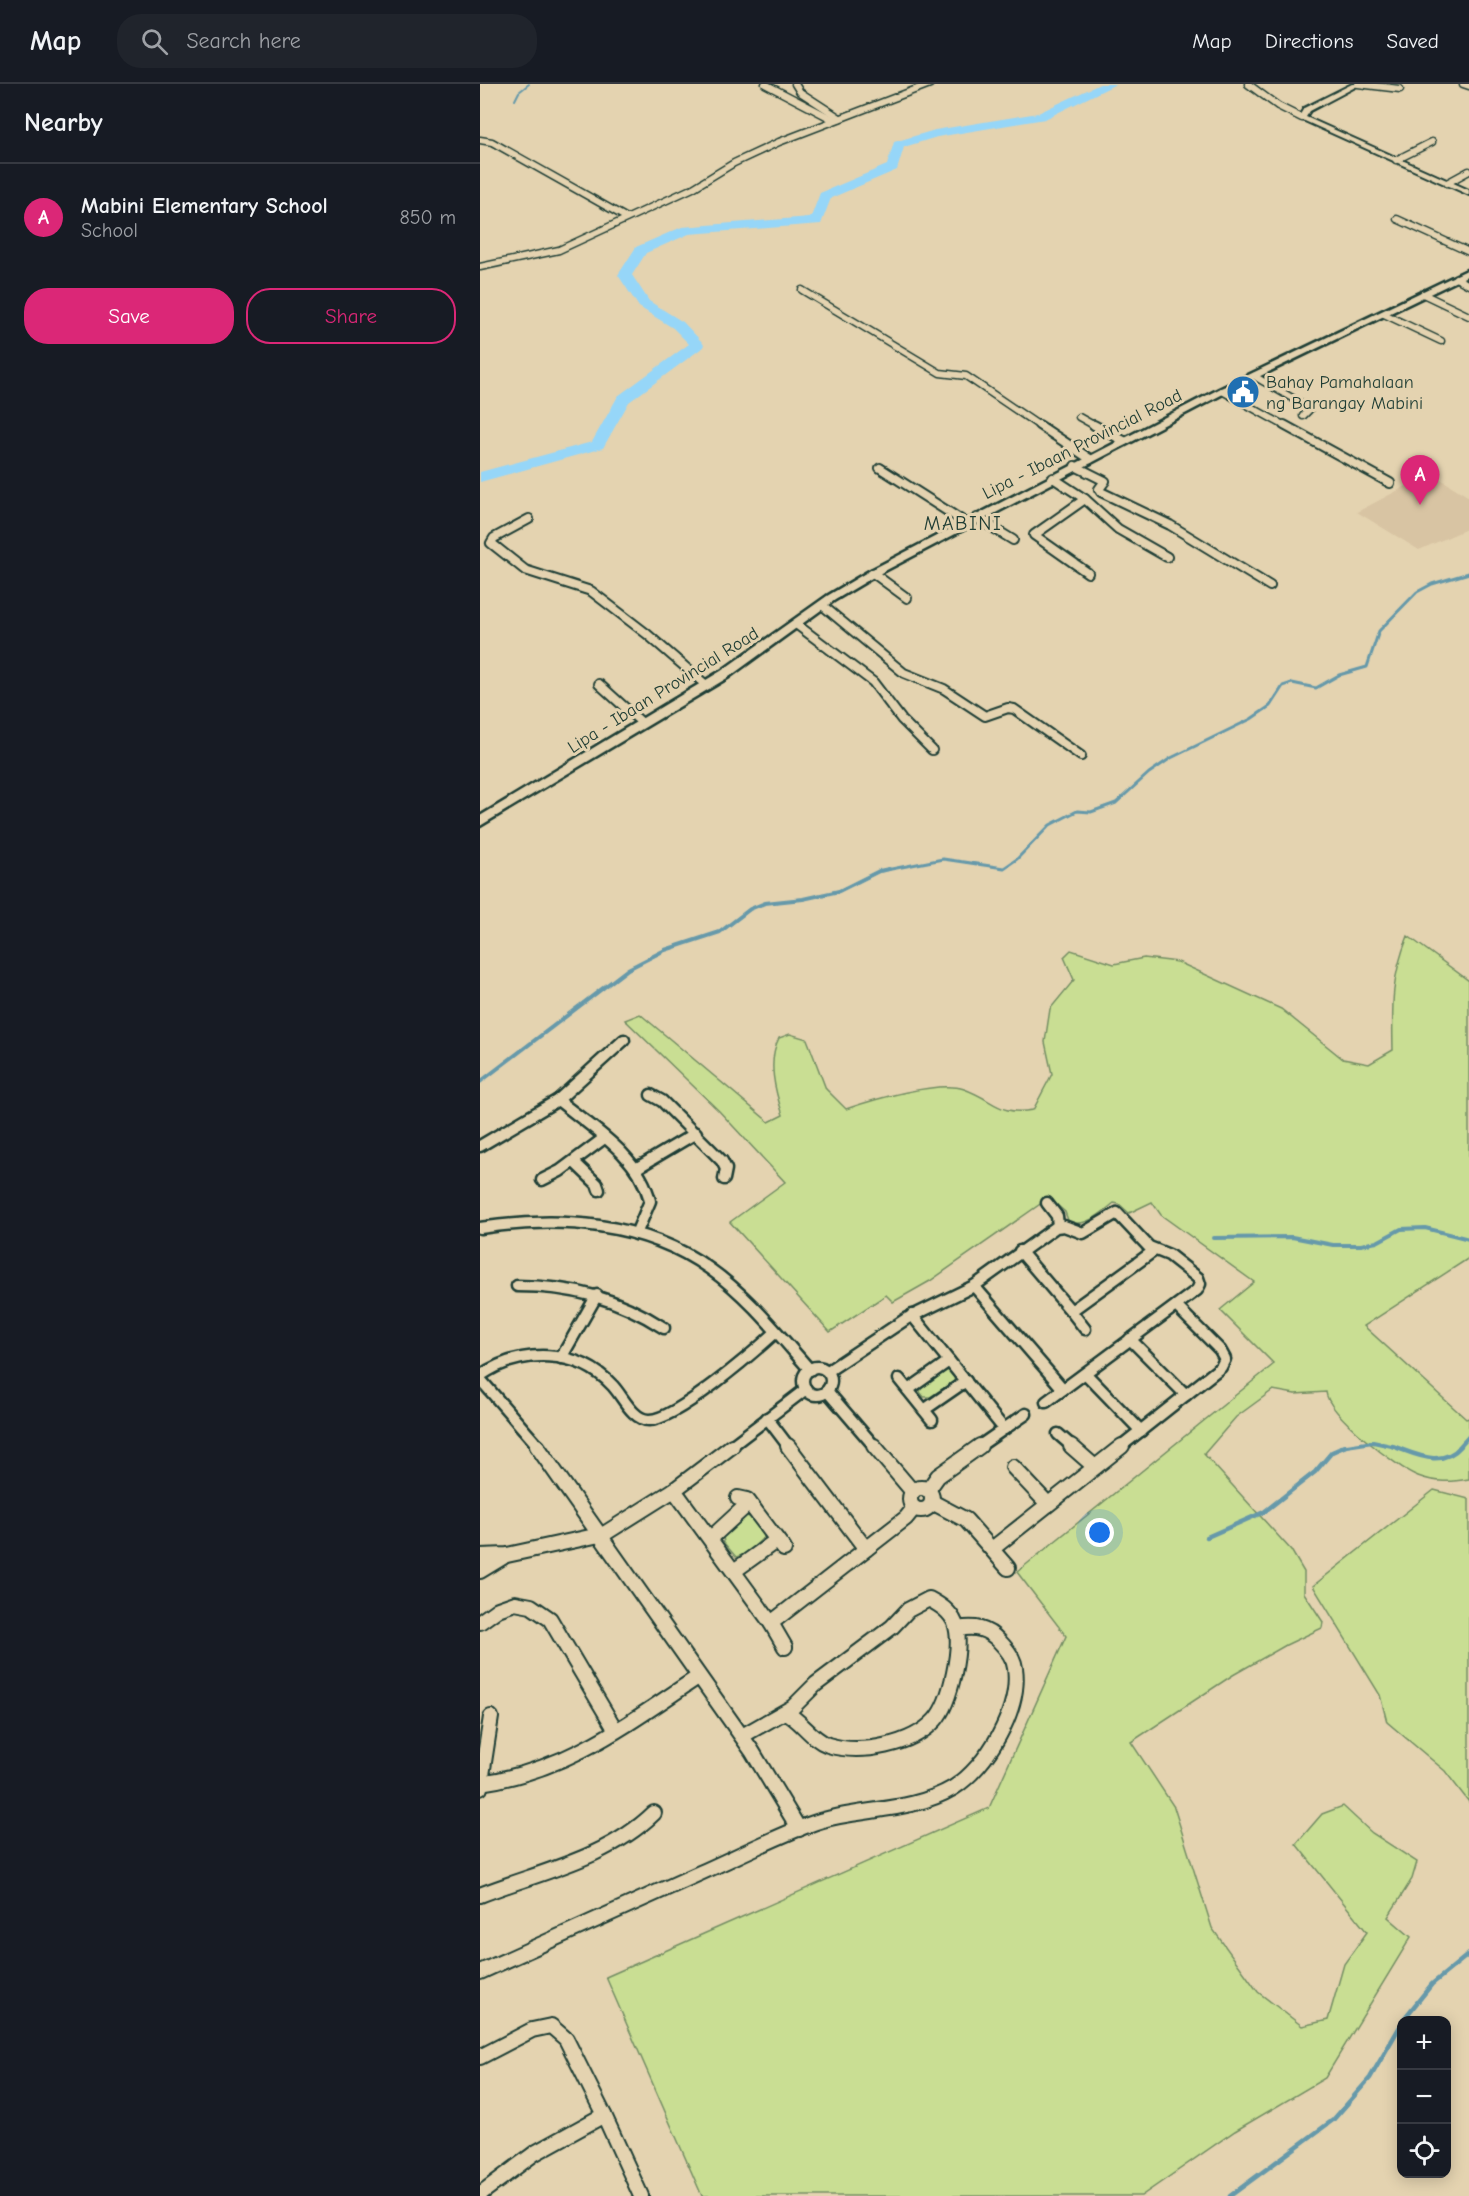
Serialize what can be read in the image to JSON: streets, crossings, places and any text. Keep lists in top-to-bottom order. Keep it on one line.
{"streets":{"main road":["Lipa - Ibaan Provincial Road"]},"districts":["MABINI"],"places":{"public building":["Bahay Pamahalaan ng Barangay Mabini"]},"page":{"header":"Map","search":"Search here","nav":["Map","Directions","Saved"],"heading":"Nearby","list":[{"mark":"A","name":"Mabini Elementary School","note":"School","value":"850 m"}],"buttons":["Save","Share"],"pins":"A","map_buttons":["+","−"]}}
